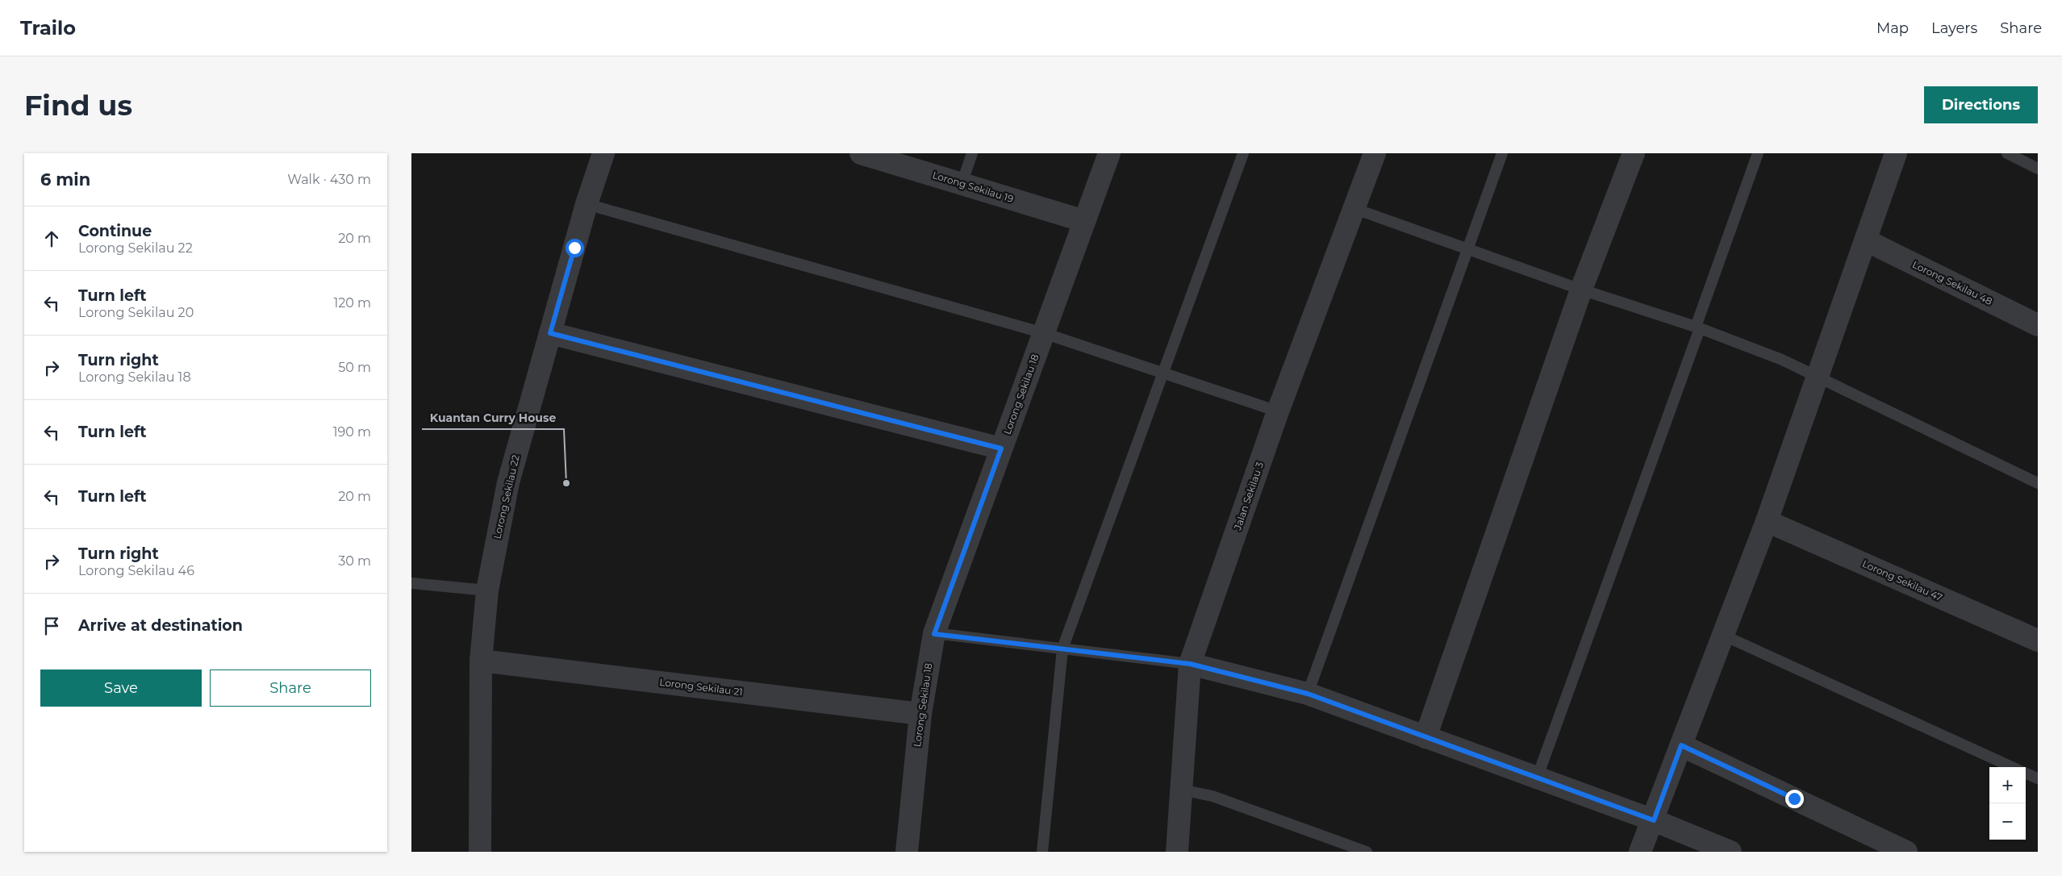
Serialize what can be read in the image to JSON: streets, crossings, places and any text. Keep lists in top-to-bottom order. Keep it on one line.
{"streets":{"street":["Lorong Sekilau 19","Lorong Sekilau 48","Lorong Sekilau 18","Jalan Sekilau 3","Lorong Sekilau 22","Lorong Sekilau 47","Lorong Sekilau 21"]},"crossings":[["Lorong Sekilau 19","Lorong Sekilau 18"],["Lorong Sekilau 18","Lorong Sekilau 21"],["Lorong Sekilau 22","Lorong Sekilau 21"]],"places":["Kuantan Curry House"],"page":{"header":"Trailo","nav":["Map","Layers","Share"],"buttons":["Directions",["Save","Share"]],"title":"Find us","heading":["6 min","Walk · 430 m"],"list":[["Continue","Lorong Sekilau 22","20 m"],["Turn left","Lorong Sekilau 20","120 m"],["Turn right","Lorong Sekilau 18","50 m"],["Turn left","190 m"],["Turn left","20 m"],["Turn right","Lorong Sekilau 46","30 m"],"Arrive at destination"],"map_buttons":["+","−"]}}
